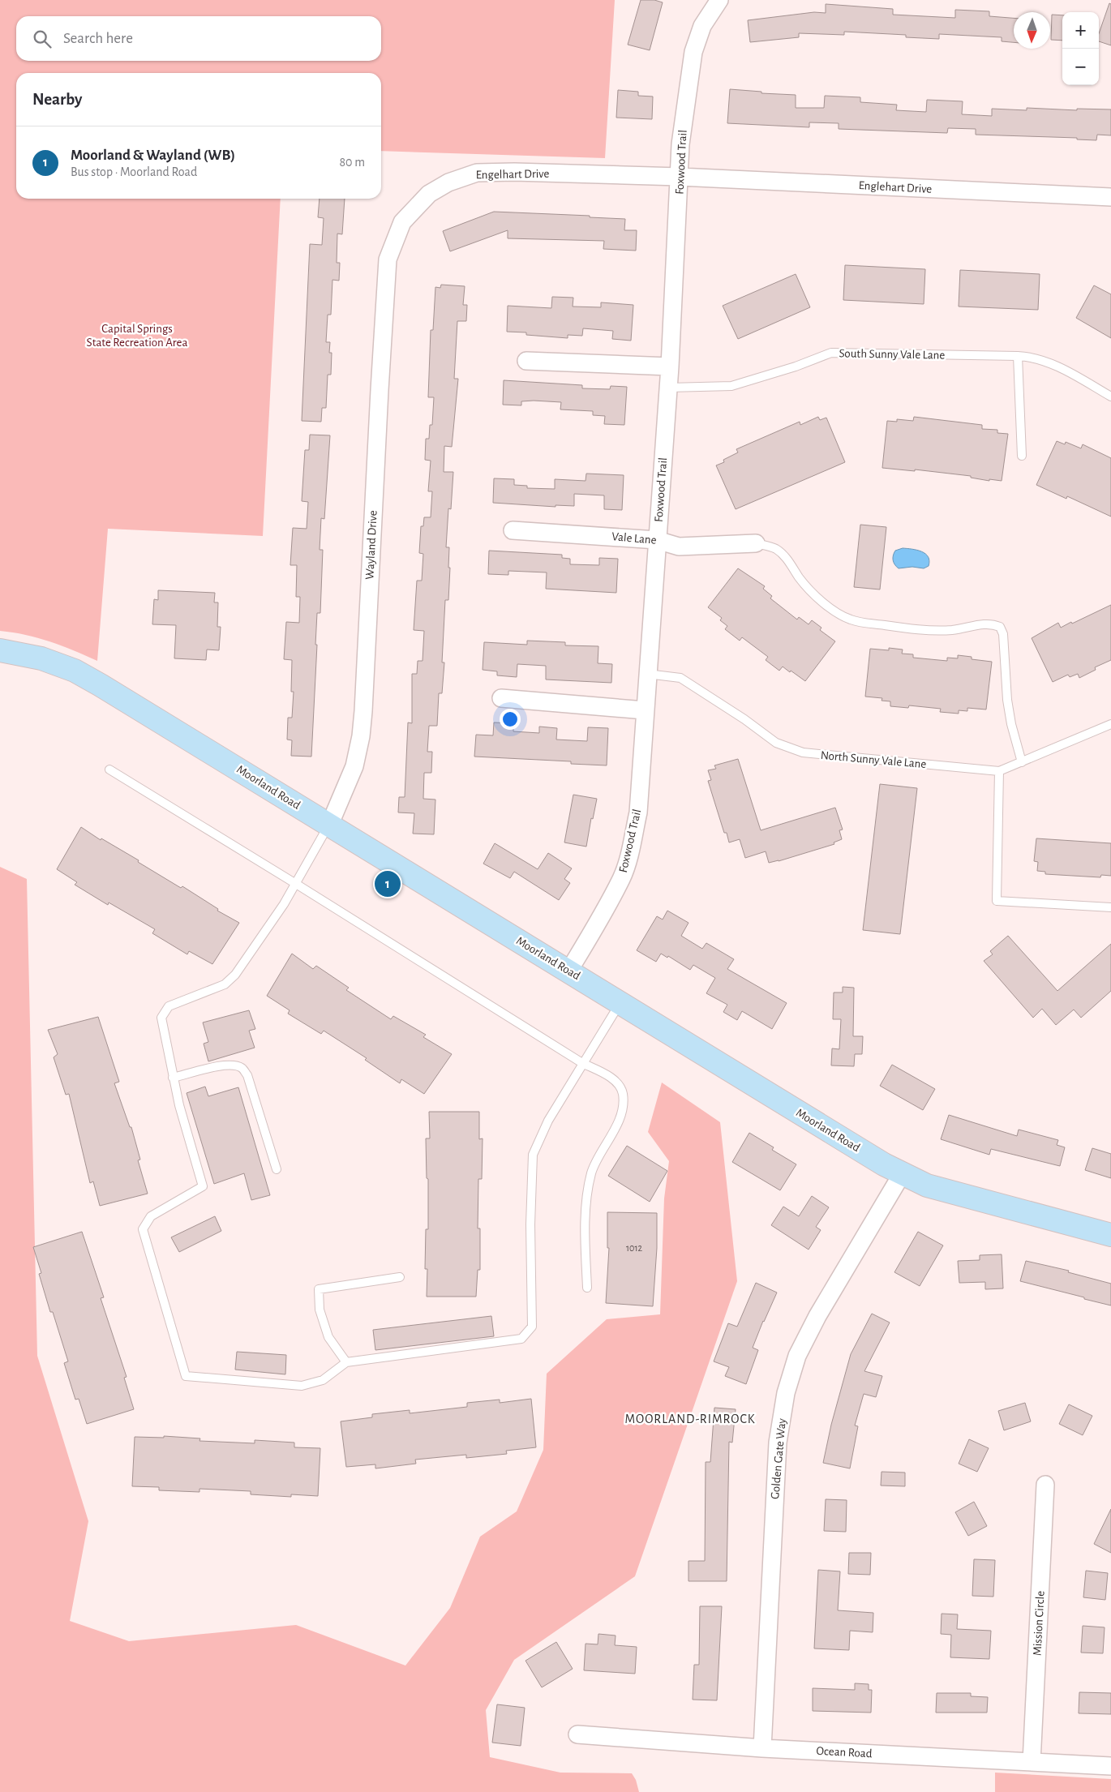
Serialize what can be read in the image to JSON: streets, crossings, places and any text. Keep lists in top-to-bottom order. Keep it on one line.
{"streets":{"street":["Foxwood Trail","Engelhart Drive","Englehart Drive","Vale Lane","Wayland Drive","Moorland Road","Golden Gate Way","Mission Circle","Ocean Road"],"lane":["South Sunny Vale Lane","North Sunny Vale Lane"]},"crossings":[["Foxwood Trail","Engelhart Drive"],["Foxwood Trail","Englehart Drive"],["Foxwood Trail","South Sunny Vale Lane"],["Foxwood Trail","Vale Lane"],["Foxwood Trail","North Sunny Vale Lane"],["Foxwood Trail","Moorland Road"],["Engelhart Drive","Englehart Drive"],["Engelhart Drive","Wayland Drive"],["Wayland Drive","Moorland Road"],["Moorland Road","Golden Gate Way"],["Golden Gate Way","Ocean Road"],["Mission Circle","Ocean Road"]],"districts":["MOORLAND-RIMROCK"],"parks":["Capital Springs State Recreation Area"],"house_numbers":["1012"],"north":"bottom","page":{"map_buttons":["+","−"],"search":"Search here","heading":"Nearby","list":[{"mark":"1","name":"Moorland & Wayland (WB)","note":"Bus stop · Moorland Road","value":"80 m"}],"pins":"1"}}
